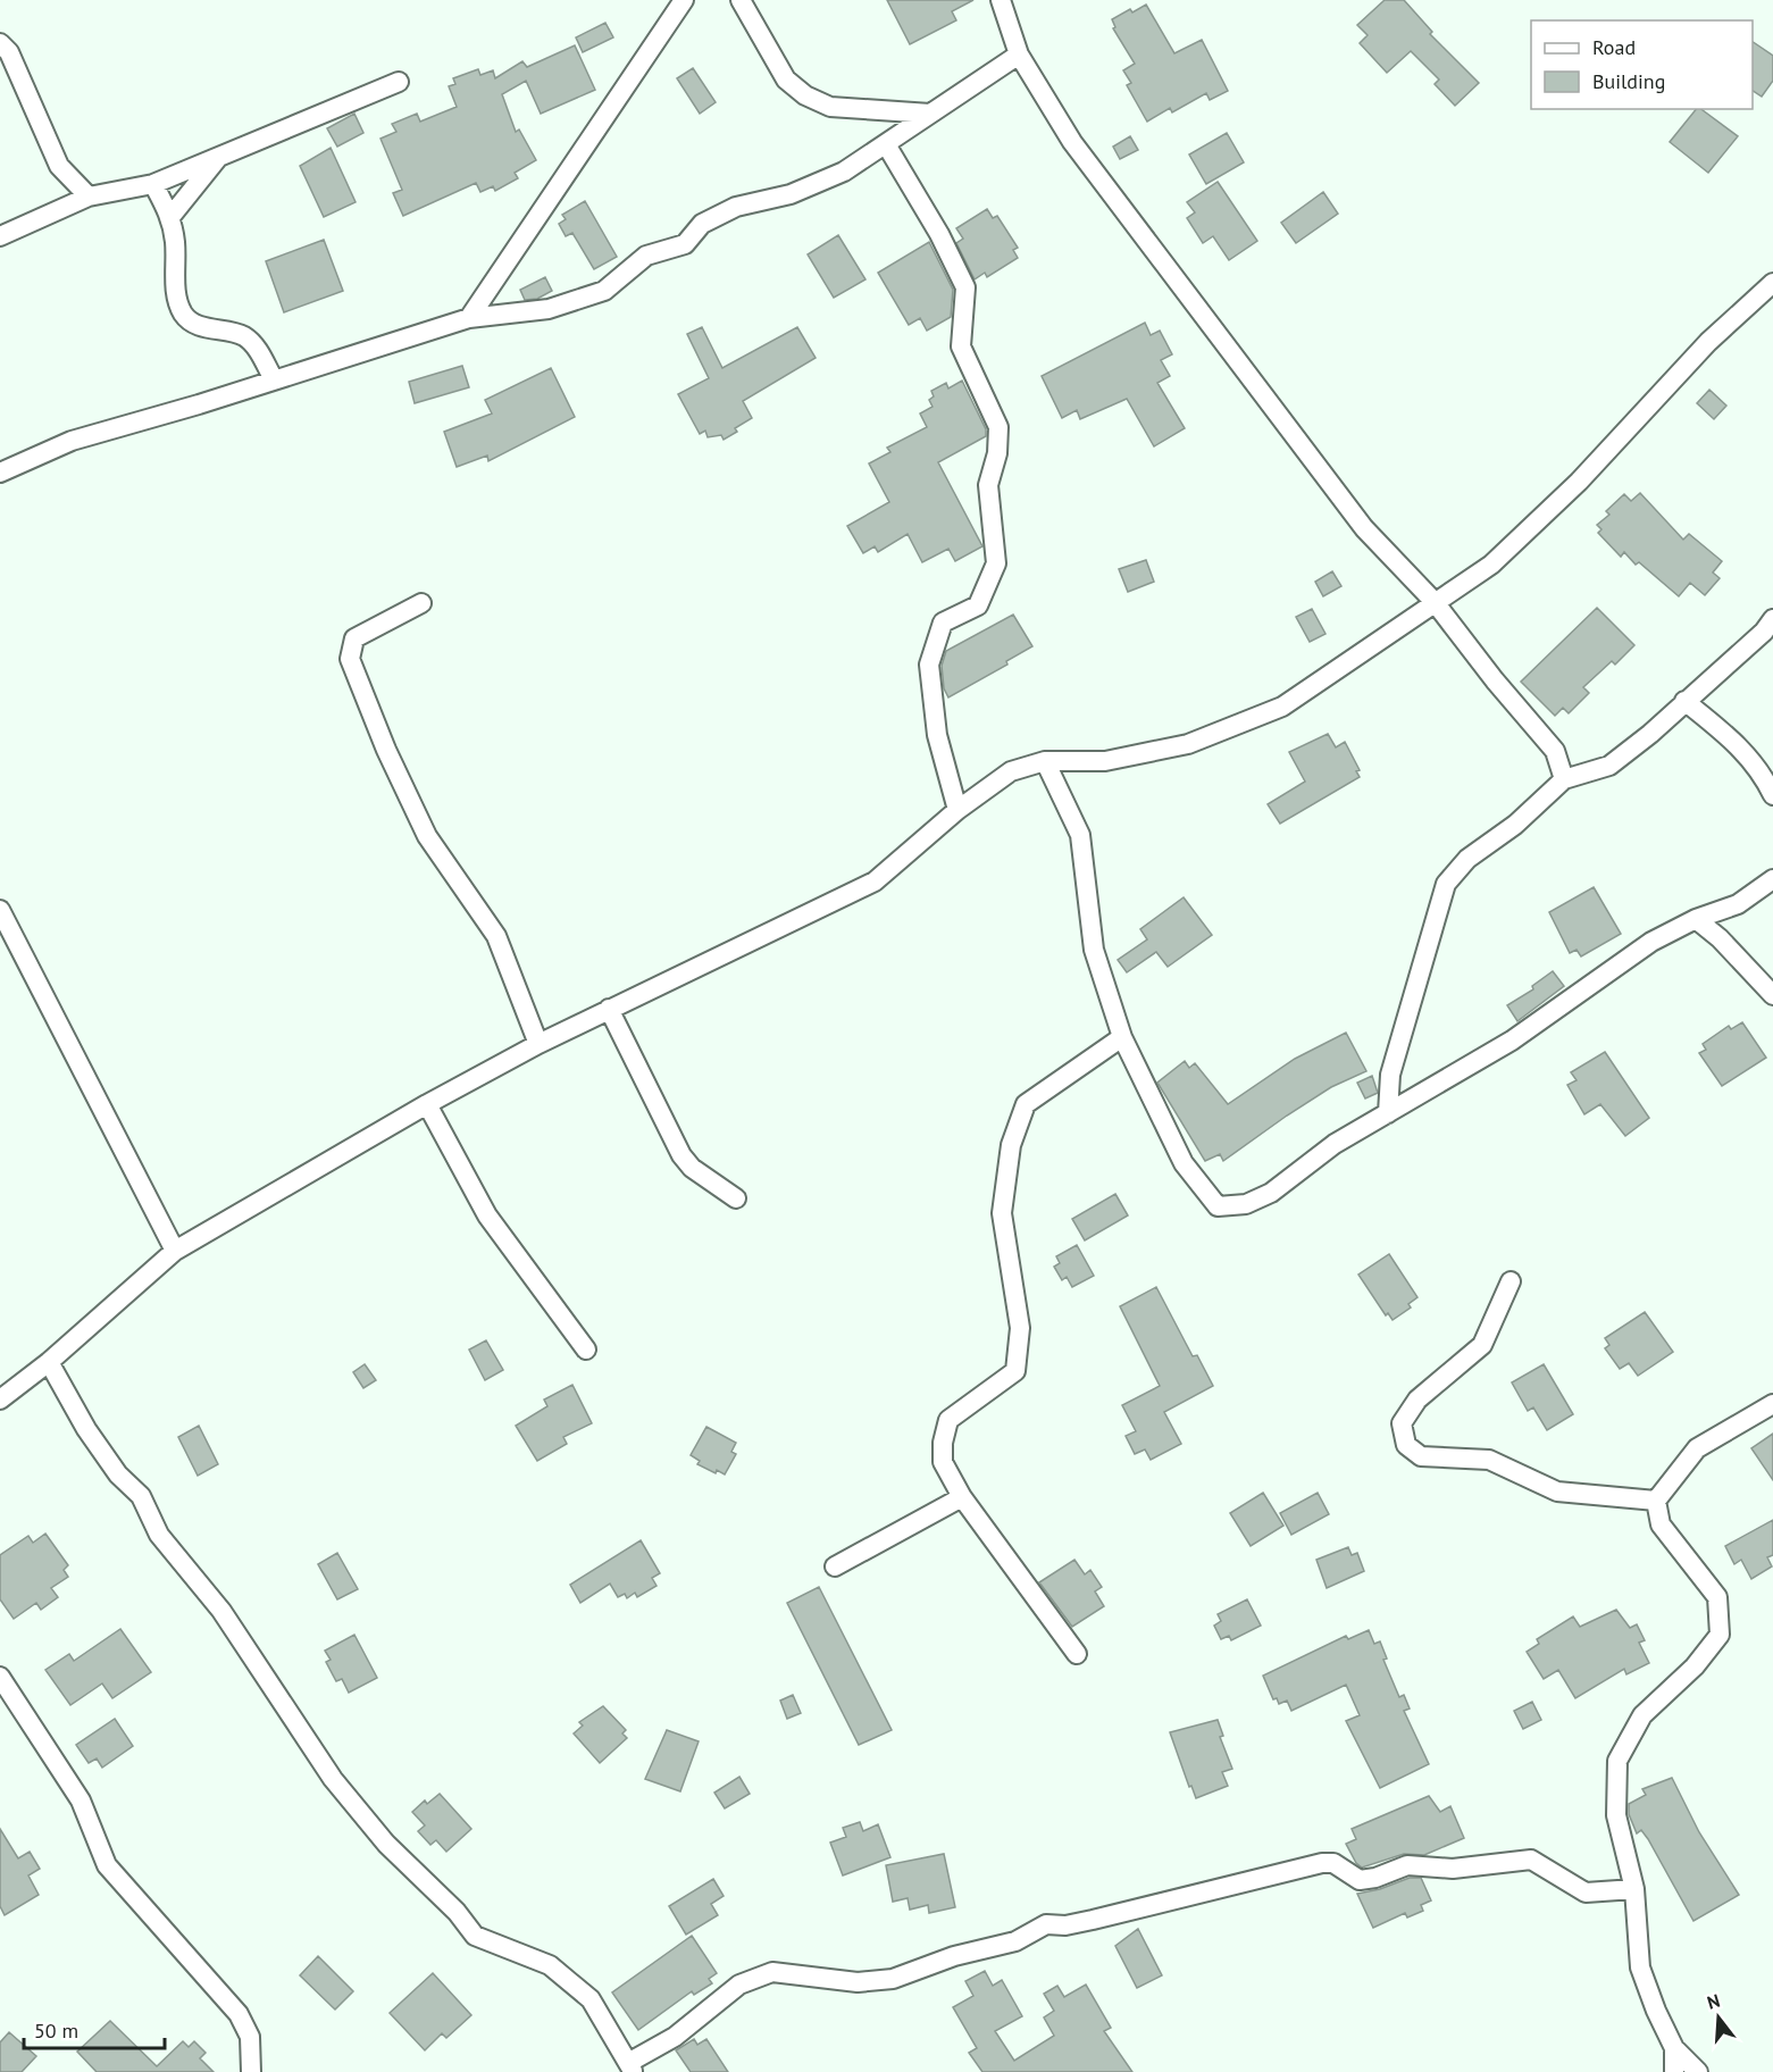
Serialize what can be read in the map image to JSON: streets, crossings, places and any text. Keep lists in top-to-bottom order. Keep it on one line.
{"legend":["Road","Building"],"scale_bar":"50 m","north":"top"}
